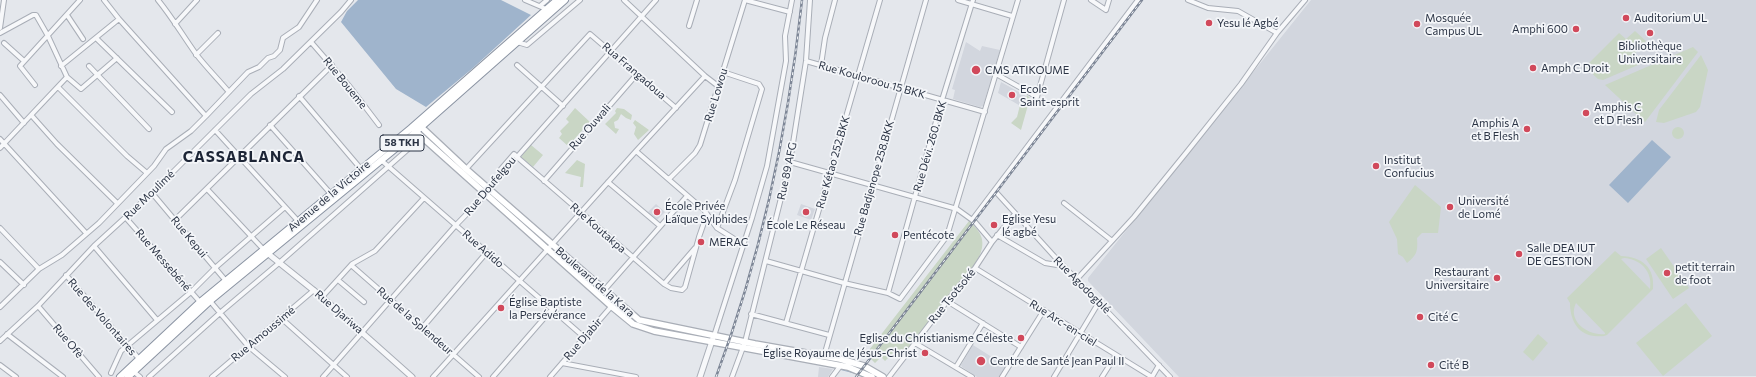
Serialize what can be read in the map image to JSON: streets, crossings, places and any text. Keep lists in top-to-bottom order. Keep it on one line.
{"streets":{"highway":["58 TKH","Avenue de la Victoire"],"main road":["Boulevard de la Kara"],"street":["Rua Frangadoua","Rue Kouloroou 15 BKK","Rue Boueme","Rue Lowou","Rue Ouwali","Rue Dévi. 260. BKK","Rue Kétao 252.BKK","Rue 89 AFG","Rue Badjenope 258.BKK","Rue Doufelgou","Rue Moulimé","Rue Koutakpa","Rue Kepui","Rue Adido","Rue Messebéné","Rue Agodogblé","Rue Tsotsoké","Rue Djariwa","Rue des Volontaires","Rue de la Splendeur","Rue Arc-en-ciel","Rue Amoussimé","Rue Djabir","Rue Ofè"]},"crossings":[["Rua Frangadoua","Rue Ouwali"],["Rua Frangadoua","Rue Doufelgou"],["Rue Kouloroou 15 BKK","Rue Dévi. 260. BKK"],["Rue Kouloroou 15 BKK","Rue Kétao 252.BKK"],["Rue Kouloroou 15 BKK","Rue 89 AFG"],["Rue Kouloroou 15 BKK","Rue Badjenope 258.BKK"],["Rue Boueme","Rue Moulimé"],["Rue Ouwali","Rue Koutakpa"],["Rue 89 AFG","Boulevard de la Kara"],["Rue Badjenope 258.BKK","Boulevard de la Kara"],["Rue Doufelgou","Rue Koutakpa"],["Rue Doufelgou","Rue Adido"],["Rue Doufelgou","Boulevard de la Kara"],["Rue Doufelgou","Rue Djariwa"],["Rue Doufelgou","Rue de la Splendeur"],["Rue Moulimé","Rue Kepui"],["Rue Moulimé","Rue Messebéné"],["Rue Moulimé","Rue des Volontaires"],["Rue Moulimé","Rue Ofè"],["Avenue de la Victoire","Rue Kepui"],["Avenue de la Victoire","Rue Adido"],["Avenue de la Victoire","Rue Messebéné"],["Avenue de la Victoire","Boulevard de la Kara"],["Avenue de la Victoire","Rue Djariwa"],["Avenue de la Victoire","Rue des Volontaires"],["Rue Adido","Rue Djabir"],["Boulevard de la Kara","Rue Djabir"],["Rue Agodogblé","Rue Tsotsoké"],["Rue Tsotsoké","Rue Arc-en-ciel"],["Rue Djariwa","Rue Amoussimé"]],"districts":["CASSABLANCA"],"places":["Auditorium UL","Yesu lé Agbé","Mosquée Campus UL","Amphi 600","Bibliothèque Universitaire","Amph C Droit","CMS ATIKOUME","Ecole Saint-esprit","Amphis C et D Flesh","Amphis A et B Flesh","Institut Confucius","Université de Lomé","École Privée Laïque Sylphides","École Le Réseau","Eglise Yesu lé agbé","Pentécote","MERAC","Salle DEA IUT DE GESTION","petit terrain de foot","Restaurant Universitaire","Église Baptiste la Persévérance","Cité C","Eglise du Christianisme Céleste","Église Royaume de Jésus-Christ","Centre de Santé Jean Paul II","Cité B"]}
